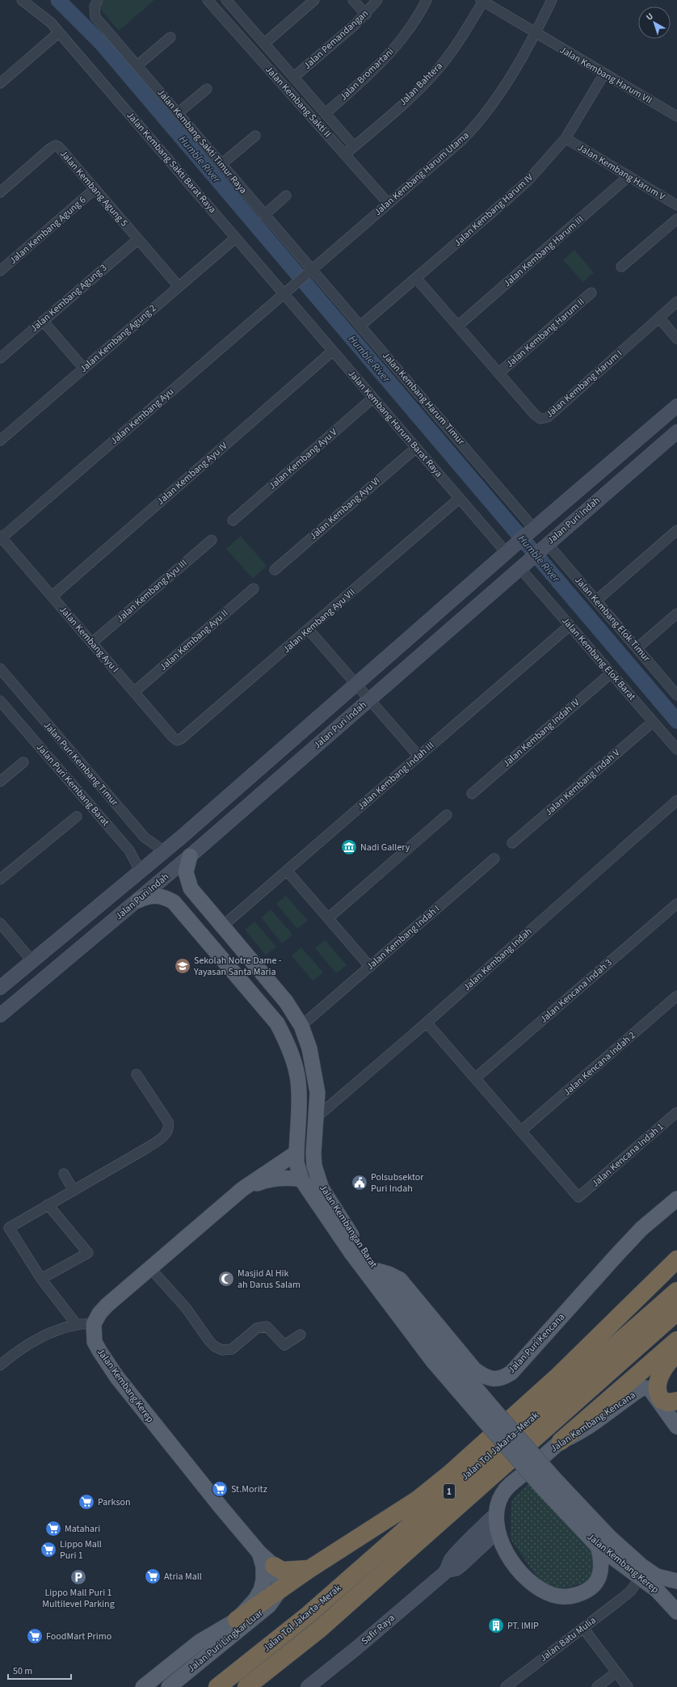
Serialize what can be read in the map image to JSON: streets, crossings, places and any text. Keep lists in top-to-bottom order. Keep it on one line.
{"streets":{"highway":["Jalan Tol Jakarta–Merak","1"],"main road":["Jalan Puri Indah","Jalan Kembangan Barat","Jalan Puri Kencana","Jalan Kembang Kerep","Jalan Kembang Kencana","Safir Raya","Jalan Puri Lingkar Luar"],"street":["Jalan Pemandangan","Jalan Bromartani","Jalan Kembang Harum VII","Jalan Bahtera","Jalan Kembang Sakti II","Jalan Kembang Sakti Timur Raya","Jalan Kembang Sakti Barat Raya","Jalan Kembang Harum V","Jalan Kembang Harum Utama","Jalan Kembang Agung 5","Jalan Kembang Harum IV","Jalan Kembang Agung 6","Jalan Kembang Harum III","Jalan Kembang Agung 3","Jalan Kembang Harum II","Jalan Kembang Agung 2","Jalan Kembang Harum I","Jalan Kembang Harum Timur","Jalan Kembang Ayu","Jalan Kembang Harum Barat Raya","Jalan Kembang Ayu V","Jalan Kembang Ayu IV","Jalan Kembang Ayu VI","Jalan Kembang Ayu III","Jalan Kembang Elok Timur","Jalan Kembang Ayu VII","Jalan Kembang Ayu I","Jalan Kembang Ayu II","Jalan Kembang Elok Barat","Jalan Kembang Indah IV","Jalan Puri Kembang Timur","Jalan Kembang Indah III","Jalan Kembang Indah V","Jalan Puri Kembang Barat","Jalan Kembang Indah I","Jalan Kembang Indah","Jalan Kencana Indah 3","Jalan Kencana Indah 2","Jalan Kencana Indah 1","Jalan Batu Mulia"]},"crossings":[["Jalan Kembang Harum VII","Jalan Bahtera"],["Jalan Kembang Harum VII","Jalan Kembang Harum Utama"],["Jalan Kembang Harum VII","Jalan Kembang Harum IV"],["Jalan Bahtera","Jalan Kembang Sakti II"],["Jalan Kembang Sakti II","Jalan Kembang Harum Utama"],["Jalan Kembang Sakti Timur Raya","Jalan Kembang Harum Utama"],["Jalan Kembang Sakti Timur Raya","Jalan Kembang Harum Timur"],["Jalan Kembang Sakti Barat Raya","Jalan Kembang Harum Utama"],["Jalan Kembang Sakti Barat Raya","Jalan Kembang Agung 2"],["Jalan Kembang Sakti Barat Raya","Jalan Kembang Ayu"],["Jalan Kembang Sakti Barat Raya","Jalan Kembang Harum Barat Raya"],["Jalan Kembang Harum V","Jalan Kembang Harum IV"],["Jalan Kembang Harum V","Jalan Kembang Harum III"],["Jalan Kembang Harum Utama","Jalan Kembang Harum Timur"],["Jalan Kembang Harum Utama","Jalan Kembang Ayu"],["Jalan Kembang Harum Utama","Jalan Kembang Harum Barat Raya"],["Jalan Kembang Agung 5","Jalan Kembang Agung 6"],["Jalan Kembang Agung 5","Jalan Kembang Agung 3"],["Jalan Kembang Agung 5","Jalan Kembang Agung 2"],["Jalan Kembang Harum IV","Jalan Kembang Harum I"],["Jalan Kembang Harum IV","Jalan Kembang Harum Timur"],["Jalan Kembang Harum III","Jalan Kembang Harum I"],["Jalan Kembang Harum II","Jalan Kembang Harum I"],["Jalan Kembang Harum Timur","Jalan Puri Indah"],["Jalan Kembang Ayu","Jalan Kembang Harum Barat Raya"],["Jalan Kembang Ayu","Jalan Kembang Ayu I"],["Jalan Kembang Harum Barat Raya","Jalan Kembang Ayu V"],["Jalan Kembang Harum Barat Raya","Jalan Kembang Ayu IV"],["Jalan Kembang Harum Barat Raya","Jalan Kembang Ayu VI"],["Jalan Kembang Harum Barat Raya","Jalan Puri Indah"],["Jalan Kembang Harum Barat Raya","Jalan Kembang Ayu VII"],["Jalan Kembang Ayu IV","Jalan Kembang Ayu I"],["Jalan Puri Indah","Jalan Kembang Elok Timur"],["Jalan Puri Indah","Jalan Kembang Elok Barat"],["Jalan Puri Indah","Jalan Puri Kembang Timur"],["Jalan Puri Indah","Jalan Puri Kembang Barat"],["Jalan Puri Indah","Jalan Kembangan Barat"],["Jalan Kembang Ayu III","Jalan Kembang Ayu I"],["Jalan Kembang Ayu VII","Jalan Kembang Ayu I"],["Jalan Kembang Ayu I","Jalan Kembang Ayu II"],["Jalan Kembang Elok Barat","Jalan Kembang Indah IV"],["Jalan Kembang Elok Barat","Jalan Kembang Indah III"],["Jalan Kembang Elok Barat","Jalan Kembang Indah V"],["Jalan Kembang Indah III","Jalan Kembangan Barat"],["Jalan Kembang Indah I","Jalan Kembangan Barat"],["Jalan Kembang Indah","Jalan Kembangan Barat"],["Jalan Kencana Indah 2","Jalan Kencana Indah 1"],["Jalan Kembangan Barat","Jalan Puri Kencana"],["Jalan Kembangan Barat","Jalan Kembang Kerep"],["Jalan Kembang Kerep","Jalan Kembang Kencana"],["Jalan Kembang Kerep","Jalan Batu Mulia"],["Jalan Kembang Kerep","Jalan Puri Lingkar Luar"],["Jalan Kembang Kencana","Safir Raya"]],"water":["Humble River"],"places":{"museum":["Nadi Gallery"],"school or university":["Sekolah Notre Dame - Yayasan Santa Maria"],"public building":["Polsubsektor Puri Indah"],"mosque":["Masjid Al Hik ah Darus Salam"],"supermarket":["St.Moritz","Parkson","Matahari","Lippo Mall Puri 1","Atria Mall","FoodMart Primo"],"parking":["Lippo Mall Puri 1 Multilevel Parking"],"building":["PT. IMIP"]},"scale_bar":"50 m","north":"top left"}
